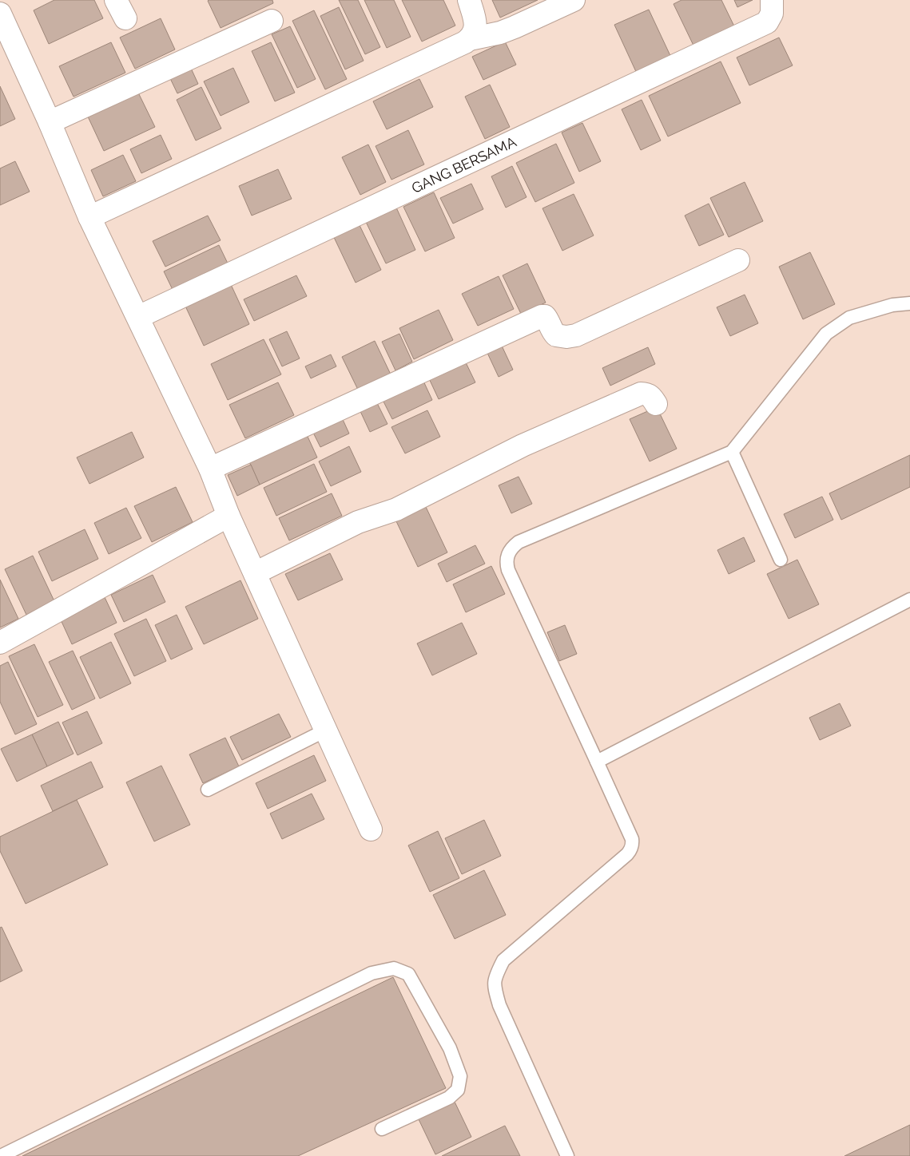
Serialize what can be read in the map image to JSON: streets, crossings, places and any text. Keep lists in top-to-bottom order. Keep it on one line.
{"streets":{"street":["GANG BERSAMA"]}}
